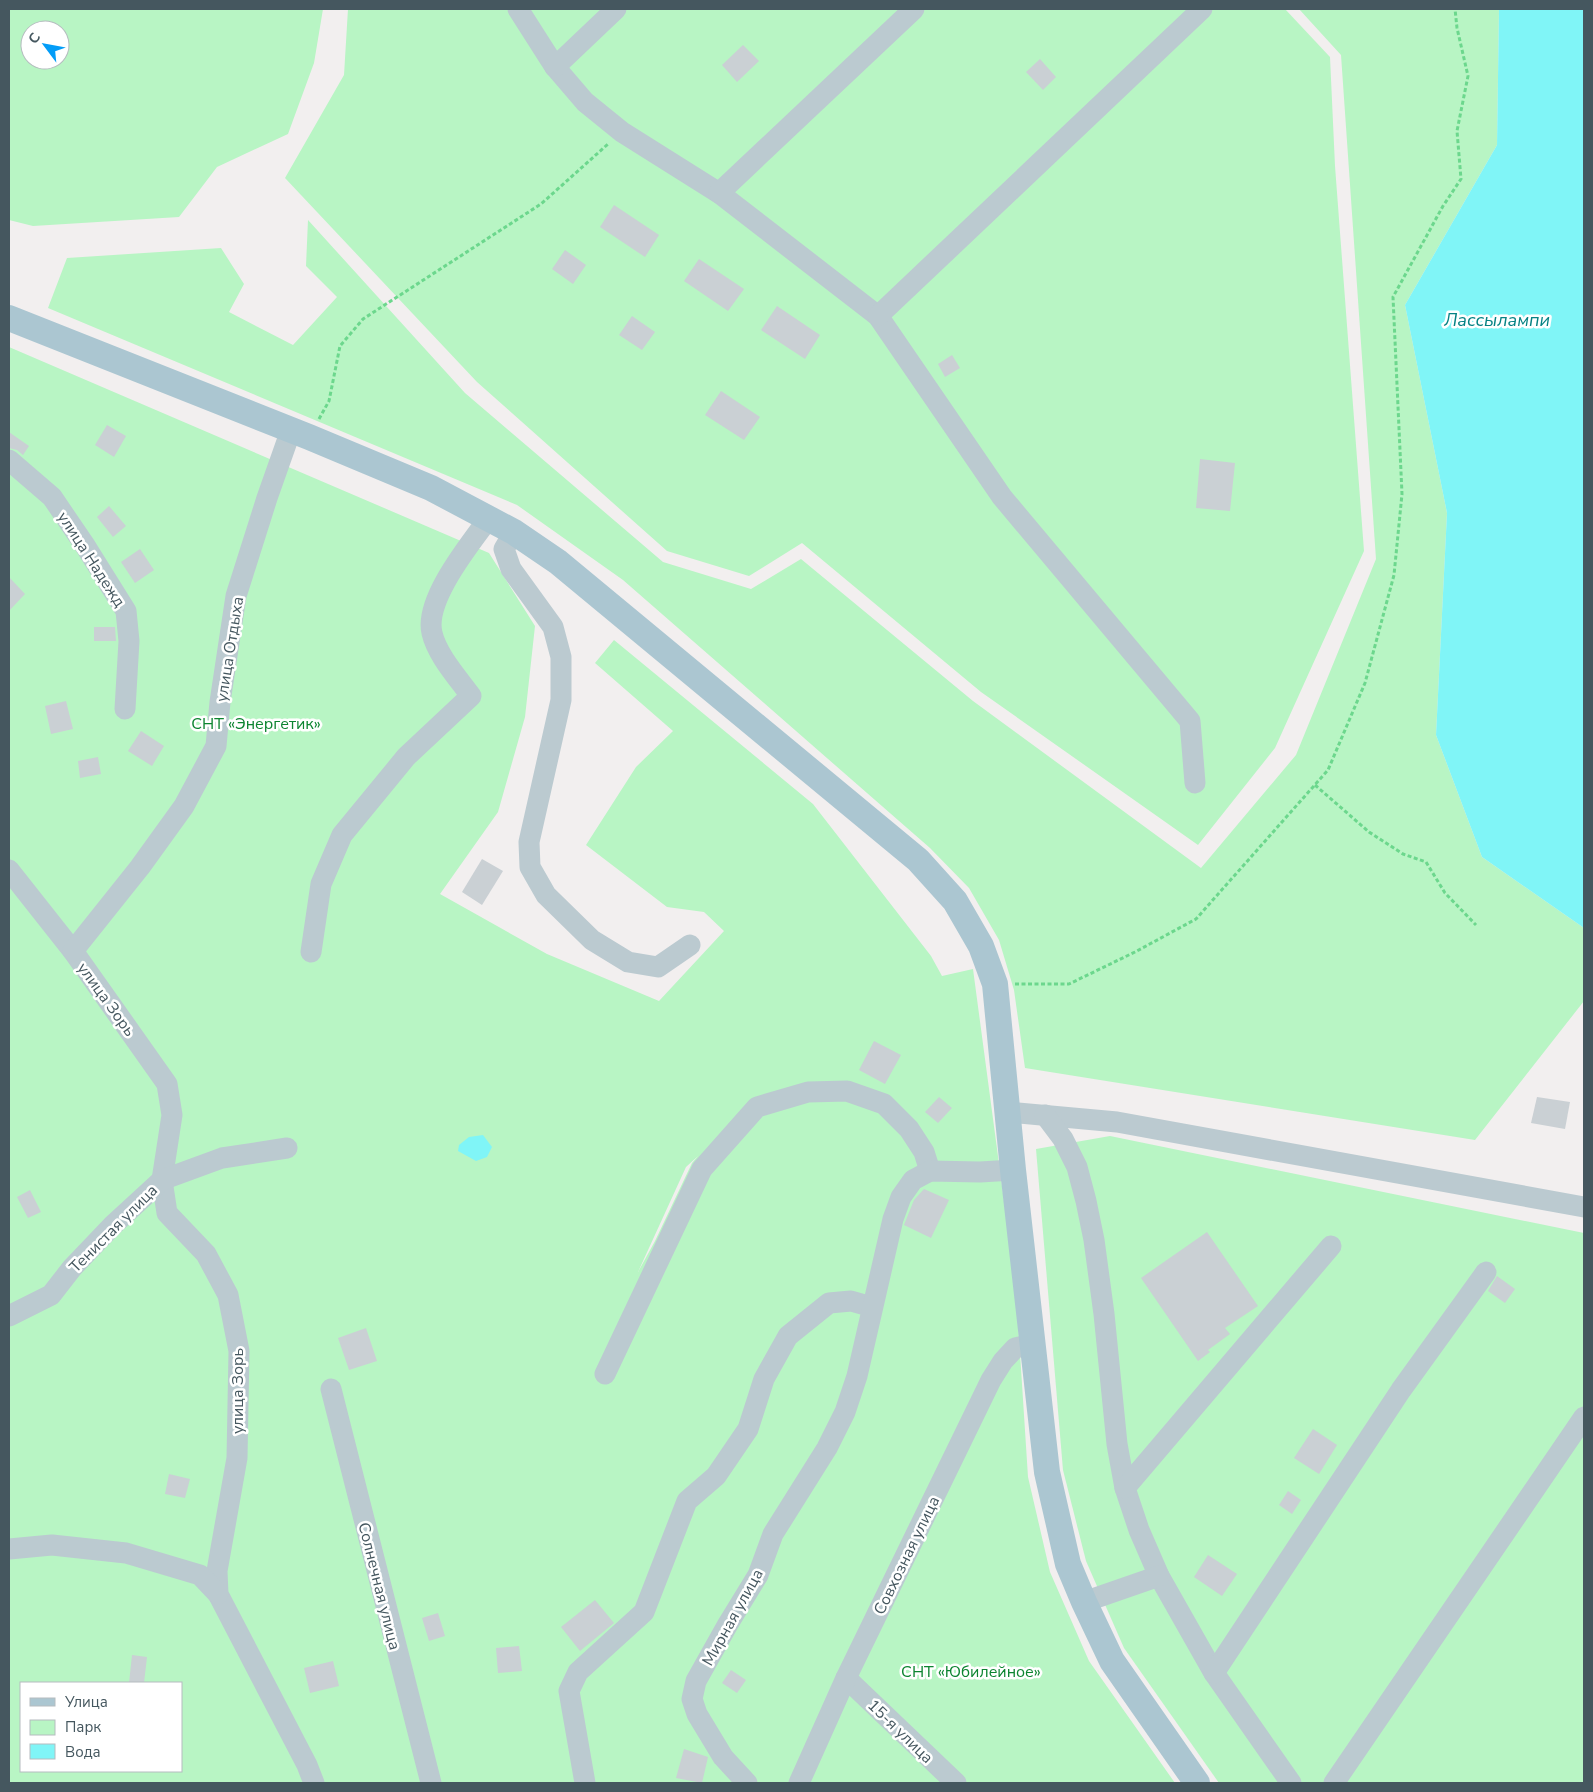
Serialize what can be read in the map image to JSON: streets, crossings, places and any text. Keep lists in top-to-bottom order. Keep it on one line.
{"streets":{"street":["улица Надежд","улица Отдыха","улица Зорь","Тенистая улица","Совхозная улица","Солнечная улица","Мирная улица","15-я улица"]},"crossings":[["улица Отдыха","улица Зорь"],["улица Зорь","Тенистая улица"],["Совхозная улица","15-я улица"]],"water":["Лассылампи"],"parks":["СНТ «Энергетик»","СНТ «Юбилейное»"],"legend":["Улица","Парк","Вода"],"north":"top left"}
